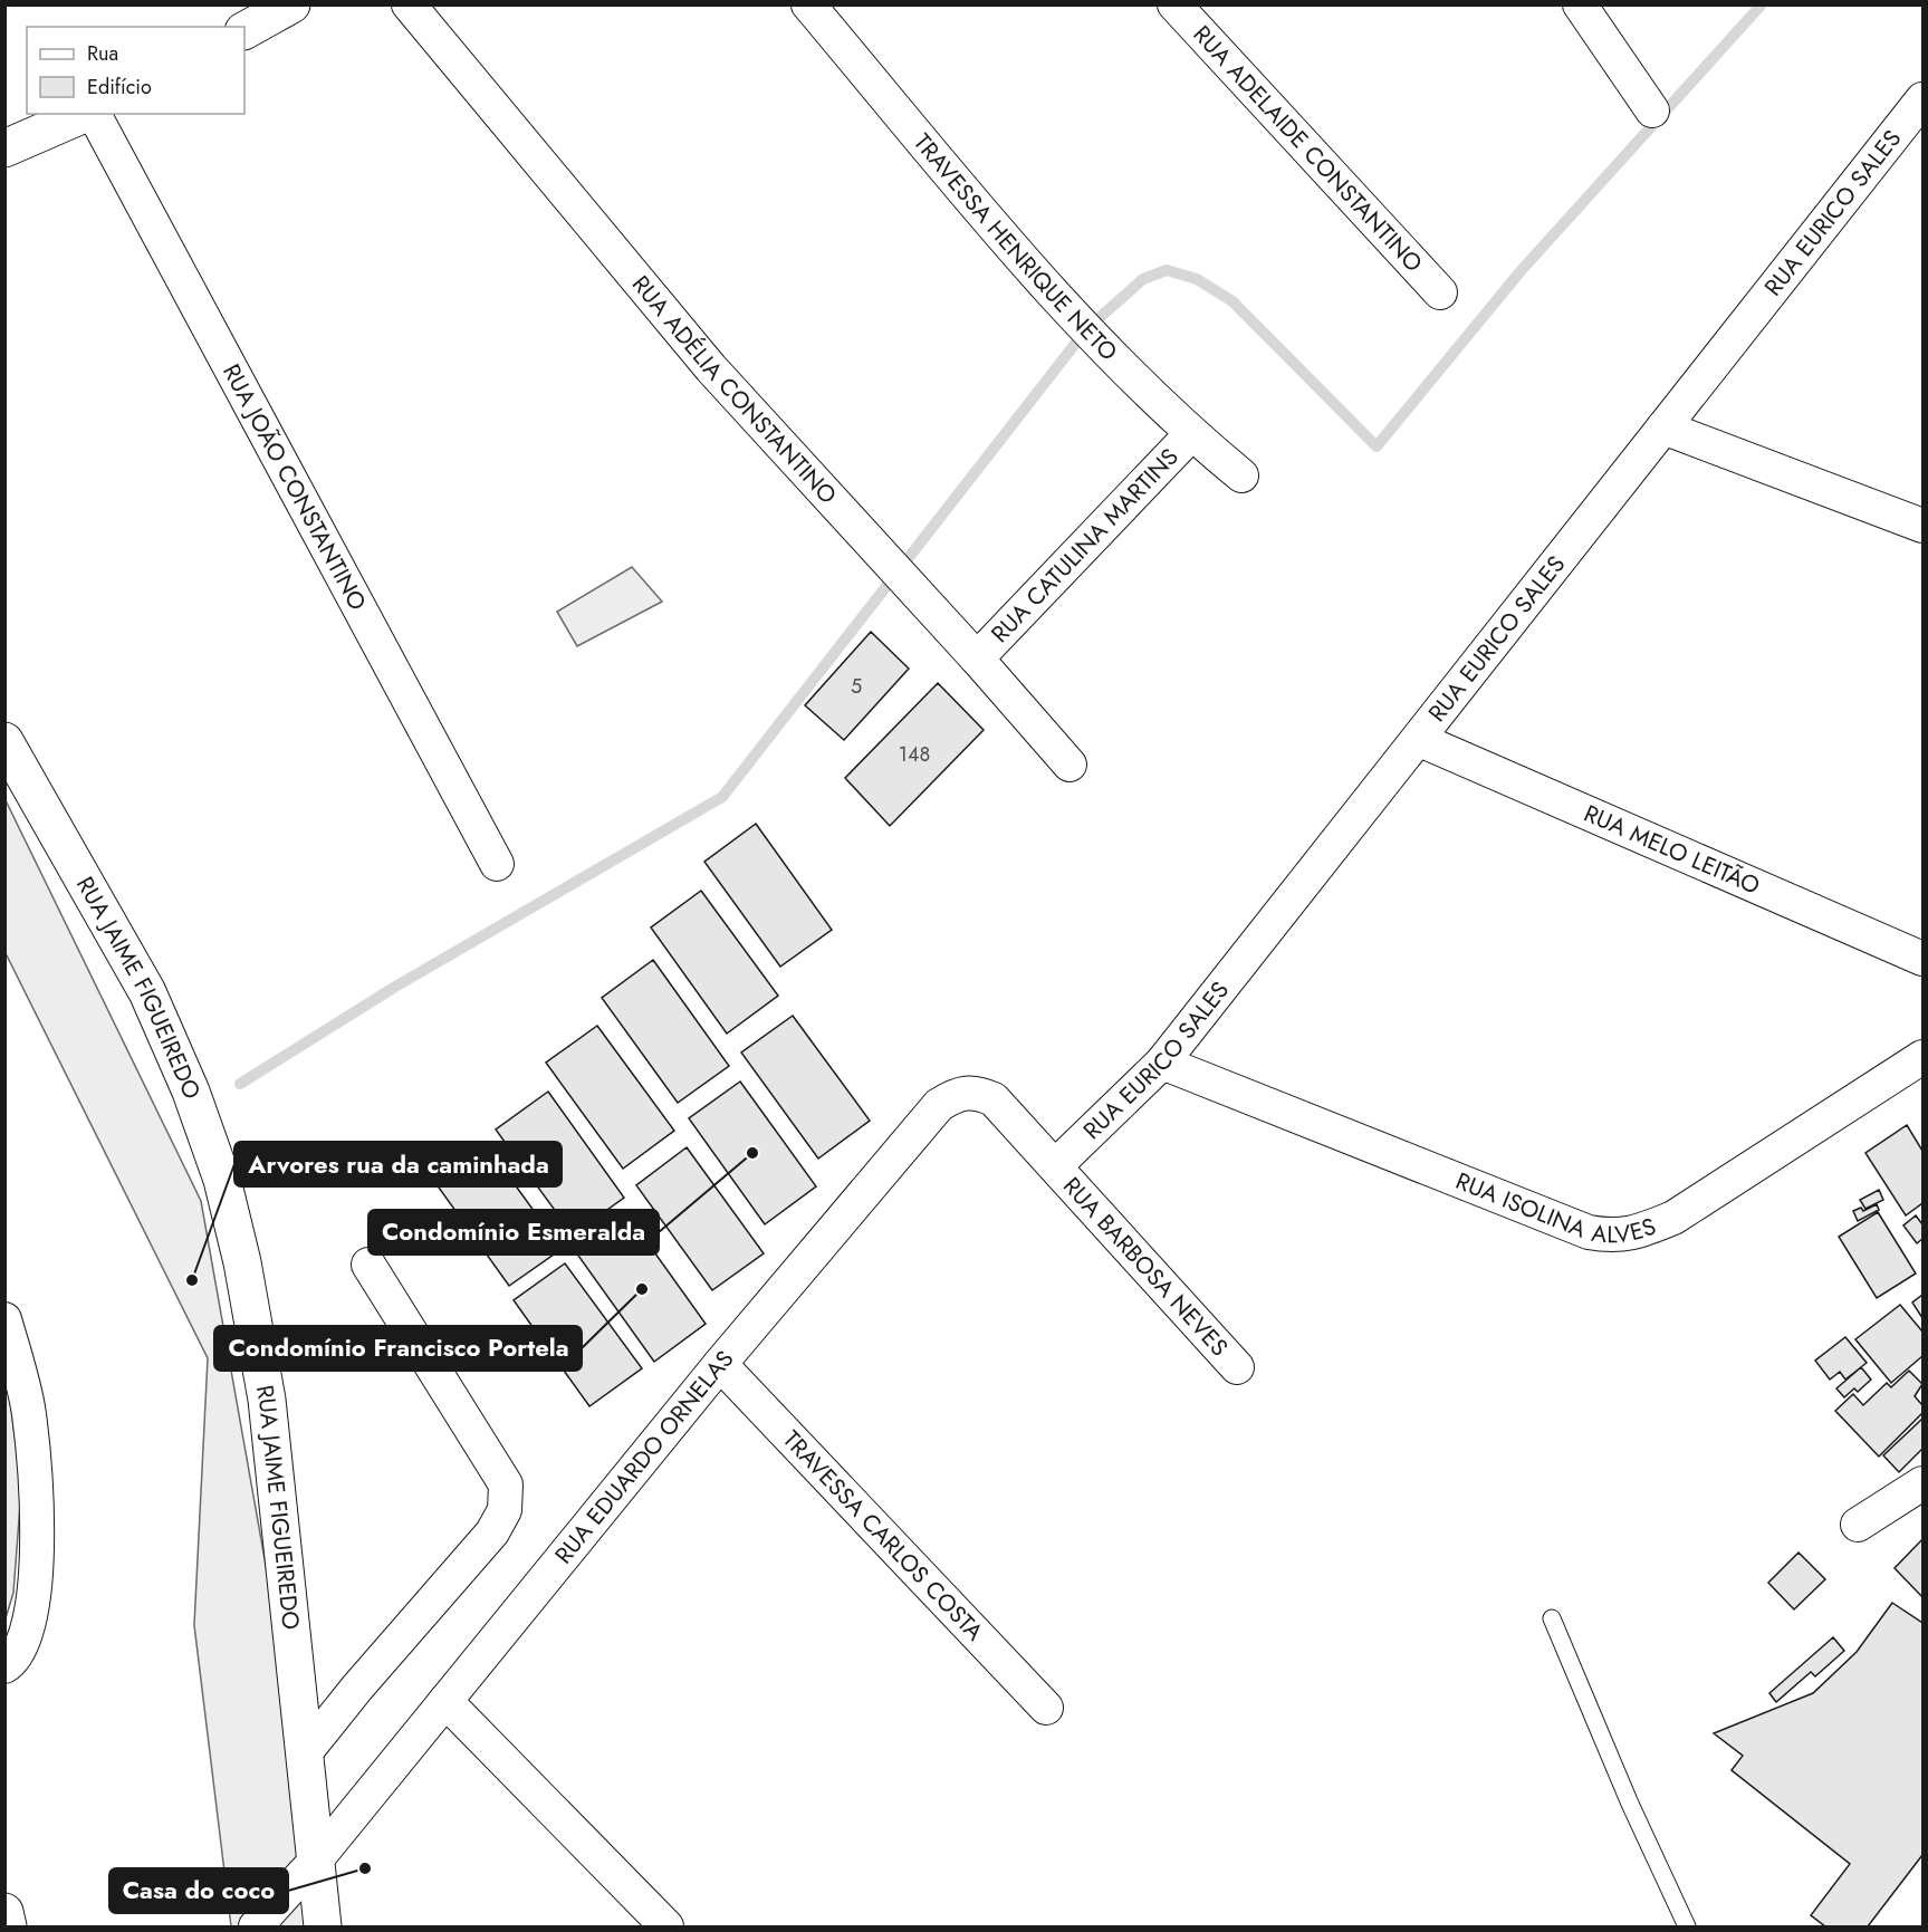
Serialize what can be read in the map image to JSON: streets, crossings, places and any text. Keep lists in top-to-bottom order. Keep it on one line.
{"streets":{"main road":["RUA JAIME FIGUEIREDO"],"street":["RUA ADELAIDE CONSTANTINO","RUA EURICO SALES","TRAVESSA HENRIQUE NETO","RUA ADÉLIA CONSTANTINO","RUA JOÃO CONSTANTINO","RUA CATULINA MARTINS","RUA MELO LEITÃO","RUA ISOLINA ALVES","RUA BARBOSA NEVES","RUA EDUARDO ORNELAS","TRAVESSA CARLOS COSTA"]},"crossings":[["RUA EURICO SALES","RUA MELO LEITÃO"],["RUA EURICO SALES","RUA ISOLINA ALVES"],["RUA EURICO SALES","RUA BARBOSA NEVES"],["RUA EURICO SALES","RUA EDUARDO ORNELAS"],["TRAVESSA HENRIQUE NETO","RUA CATULINA MARTINS"],["RUA ADÉLIA CONSTANTINO","RUA CATULINA MARTINS"],["RUA JAIME FIGUEIREDO","RUA EDUARDO ORNELAS"],["RUA BARBOSA NEVES","RUA EDUARDO ORNELAS"],["RUA EDUARDO ORNELAS","TRAVESSA CARLOS COSTA"]],"places":["Condomínio Esmeralda","Arvores rua da caminhada","Condomínio Francisco Portela","Casa do coco"],"house_numbers":["5","148"],"legend":["Rua","Edifício"]}
